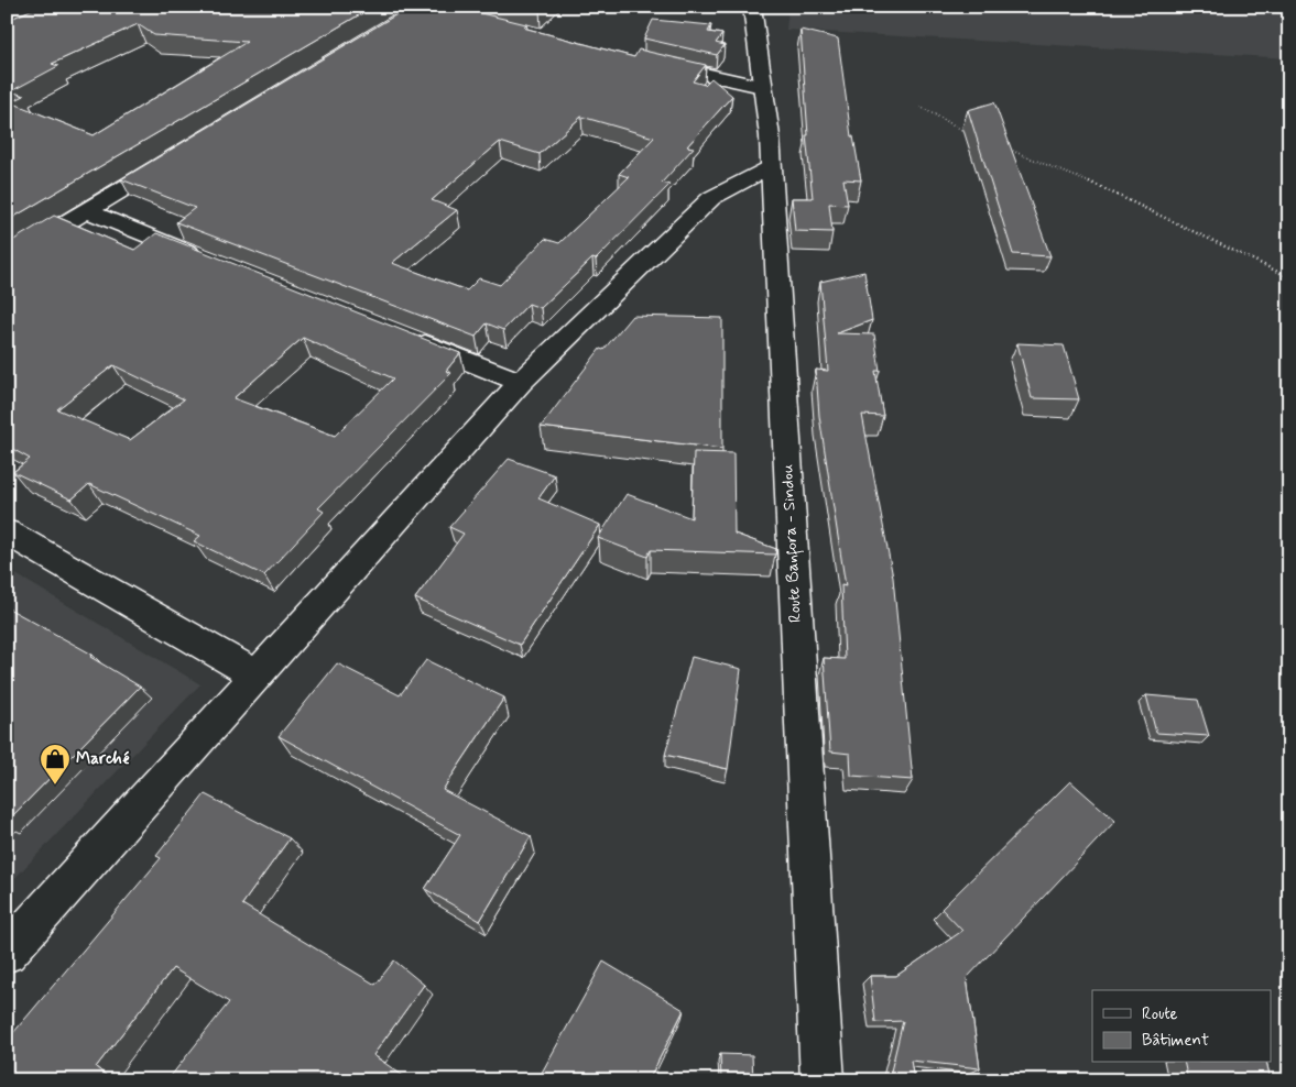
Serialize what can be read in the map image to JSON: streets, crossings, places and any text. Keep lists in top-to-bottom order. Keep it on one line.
{"streets":{"street":["Route Banfora - Sindou"]},"places":{"shop":["Marché"]},"legend":["Route","Bâtiment"]}
